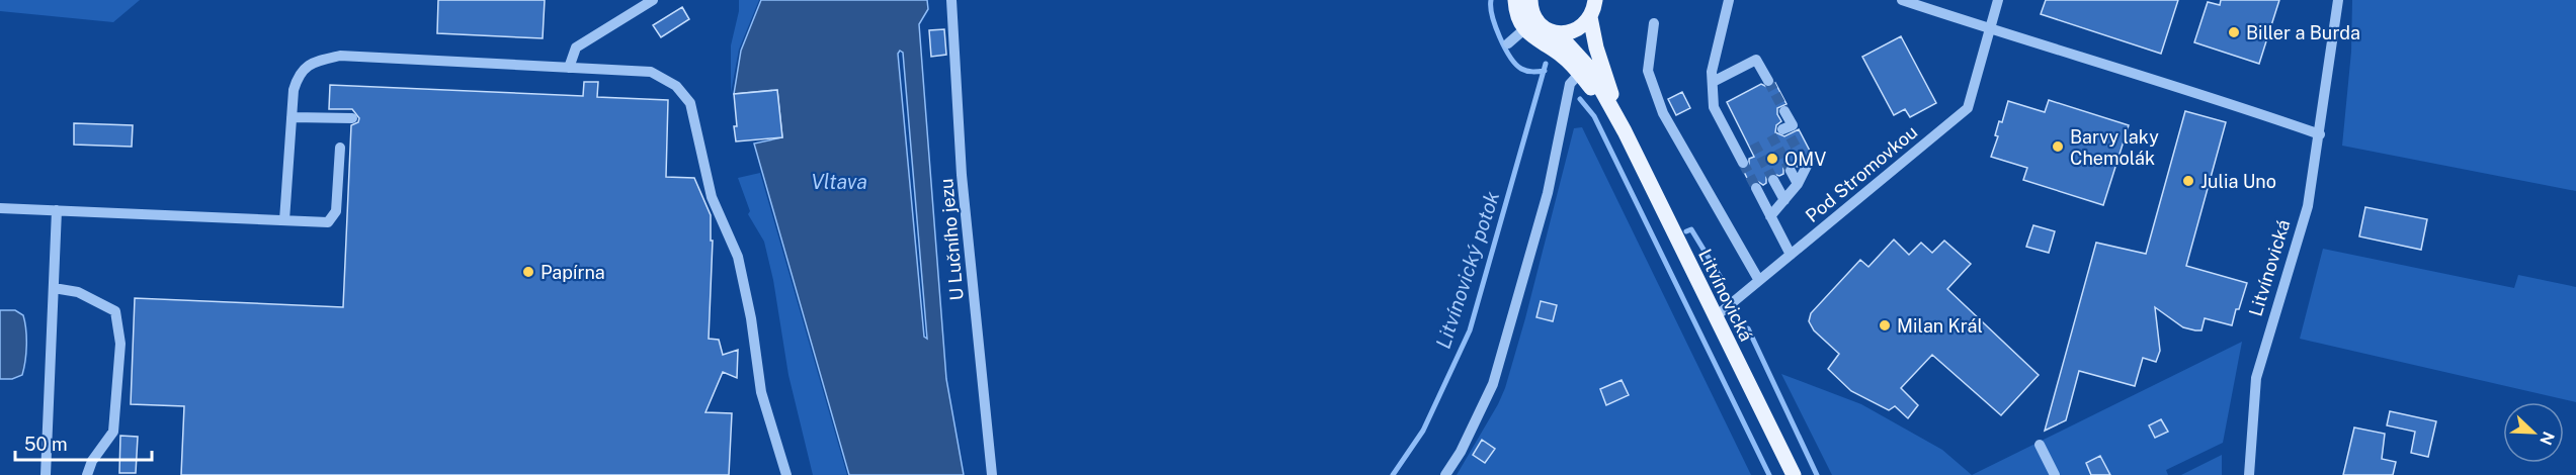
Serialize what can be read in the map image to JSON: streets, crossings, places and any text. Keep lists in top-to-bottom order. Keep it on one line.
{"streets":{"main road":["Litvínovická"],"street":["Pod Stromovkou","U Lučního jezu"]},"crossings":[["Pod Stromovkou","Litvínovická"]],"water":["Vltava","Litvínovický potok"],"places":["Biller a Burda","Barvy laky Chemolák","OMV","Julia Uno","Papírna","Milan Král"],"scale_bar":"50 m","north":"bottom right"}
